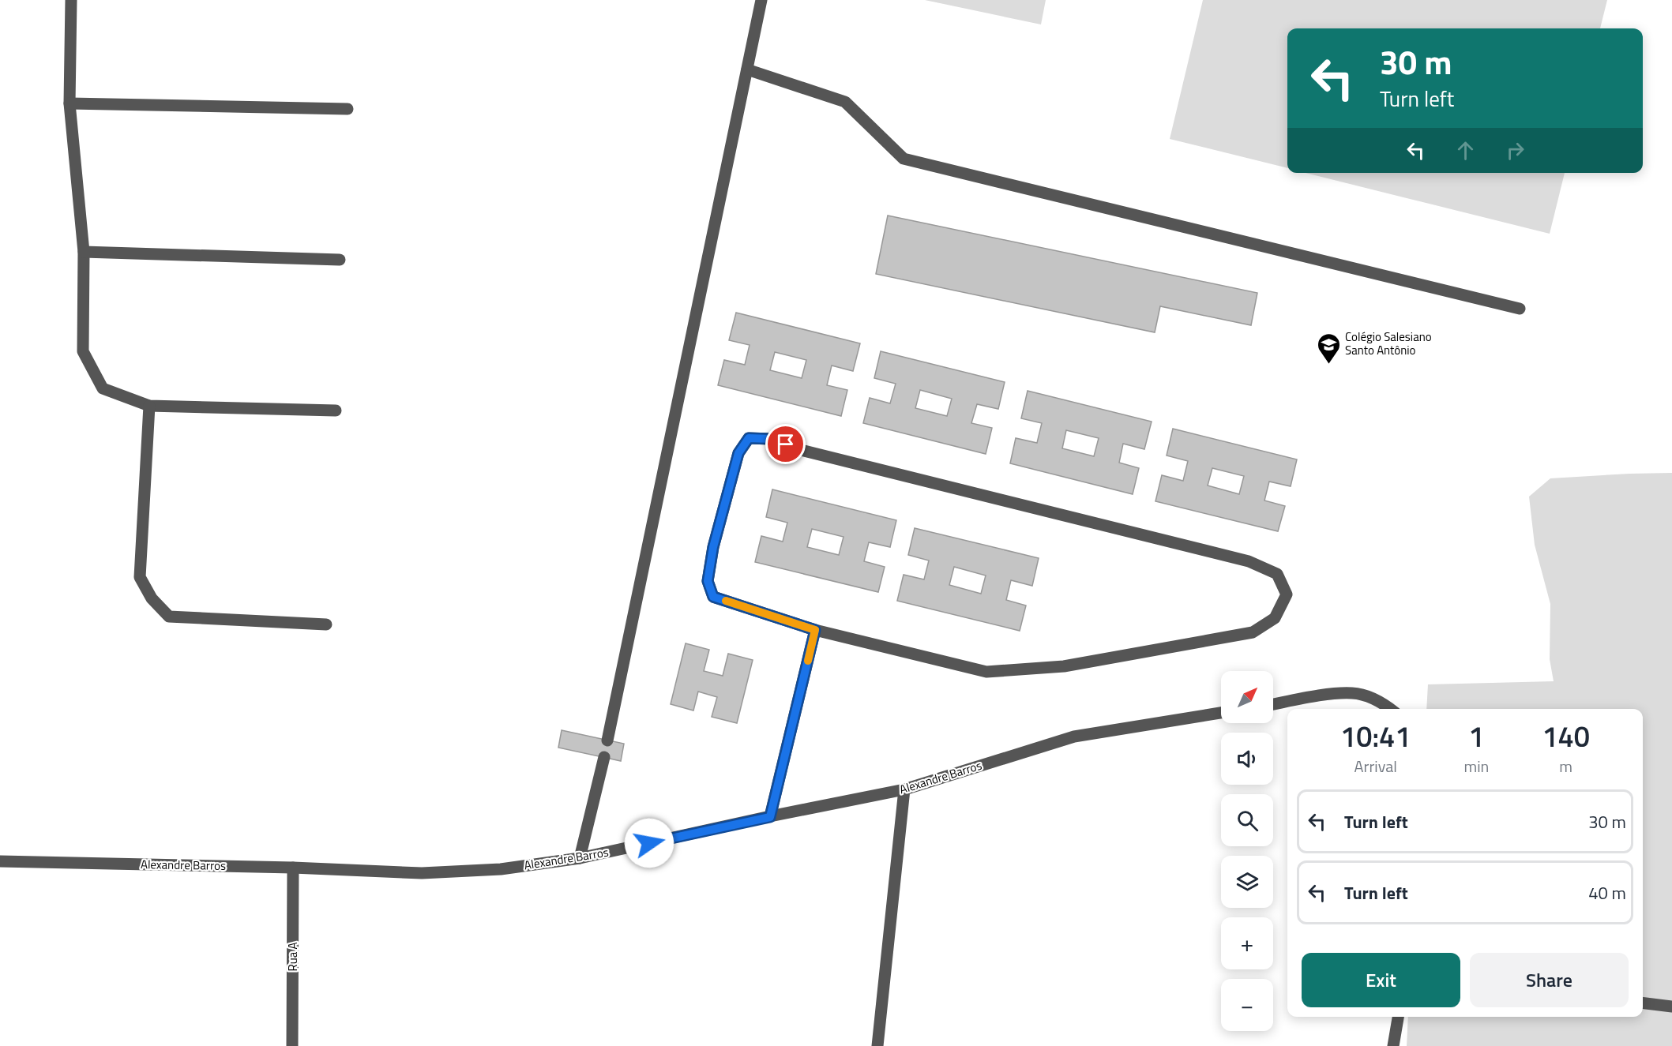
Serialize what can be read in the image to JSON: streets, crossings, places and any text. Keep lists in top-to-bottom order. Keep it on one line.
{"streets":{"street":["Alexandre Barros","Rua A"]},"crossings":[["Alexandre Barros","Rua A"]],"places":{"school or university":["Colégio Salesiano Santo Antônio"]},"north":"top right","page":{"turn":["30 m","Turn left"],"map_buttons":["+","−"],"eta":["10:41","Arrival","1","min","140","m"],"list":[{"name":"Turn left","value":"30 m"},{"name":"Turn left","value":"40 m"}],"buttons":["Exit","Share"]}}
